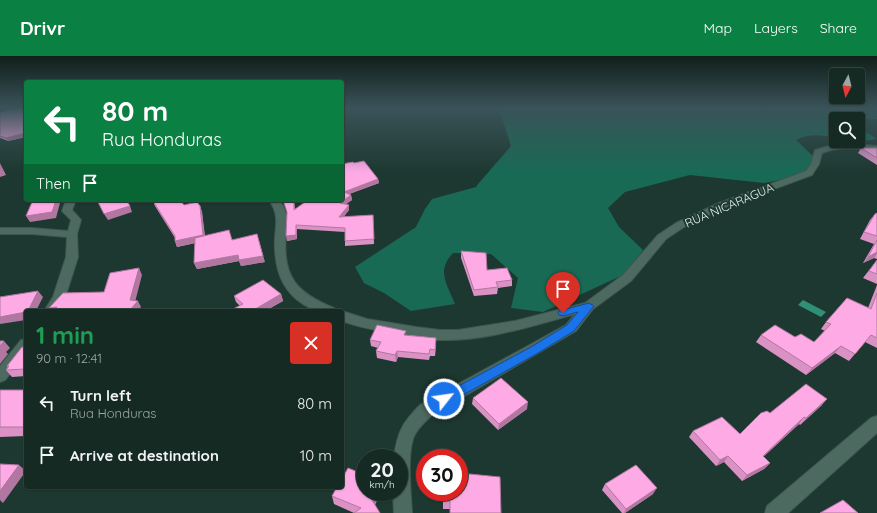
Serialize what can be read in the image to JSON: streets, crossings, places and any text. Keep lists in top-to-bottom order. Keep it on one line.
{"streets":{"street":["RUA NICARAGUA"]},"north":"bottom","page":{"header":"Drivr","nav":["Map","Layers","Share"],"turn":["80 m","Rua Honduras"],"then":"Then","heading":["1 min","90 m · 12:41"],"list":[{"name":"Turn left","note":"Rua Honduras","value":"80 m"},{"name":"Arrive at destination","value":"10 m"}],"speed":"20 km/h","limit":"30"}}
